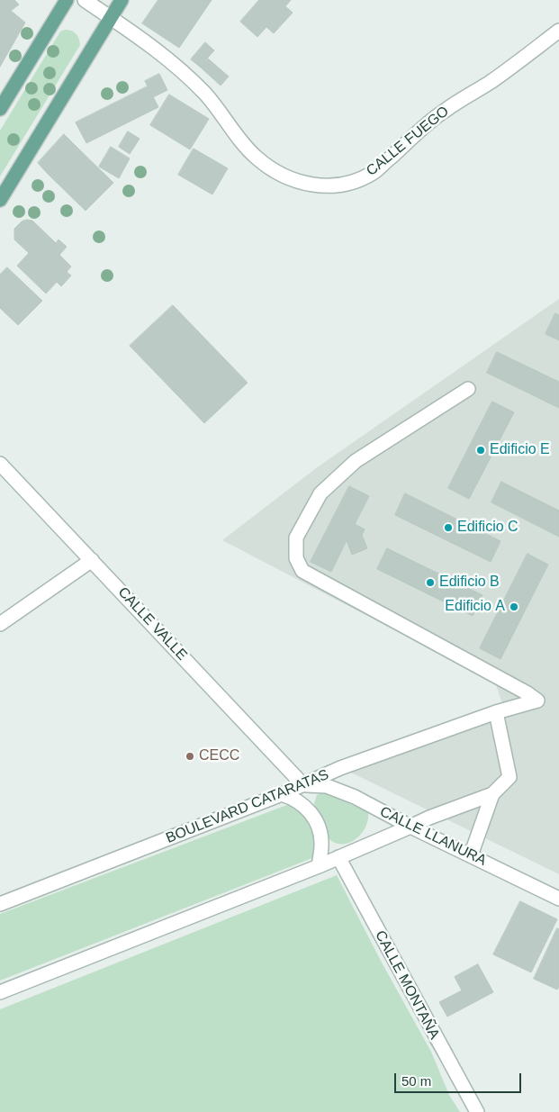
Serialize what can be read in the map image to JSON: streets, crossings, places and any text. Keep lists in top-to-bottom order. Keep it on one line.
{"streets":{"street":["CALLE FUEGO","CALLE VALLE","BOULEVARD CATARATAS","CALLE LLANURA","CALLE MONTAÑA"]},"crossings":[["CALLE VALLE","BOULEVARD CATARATAS"],["CALLE VALLE","CALLE LLANURA"],["BOULEVARD CATARATAS","CALLE LLANURA"]],"places":["Edificio E","Edificio C","Edificio B","Edificio A","CECC"],"scale_bar":"50 m"}
